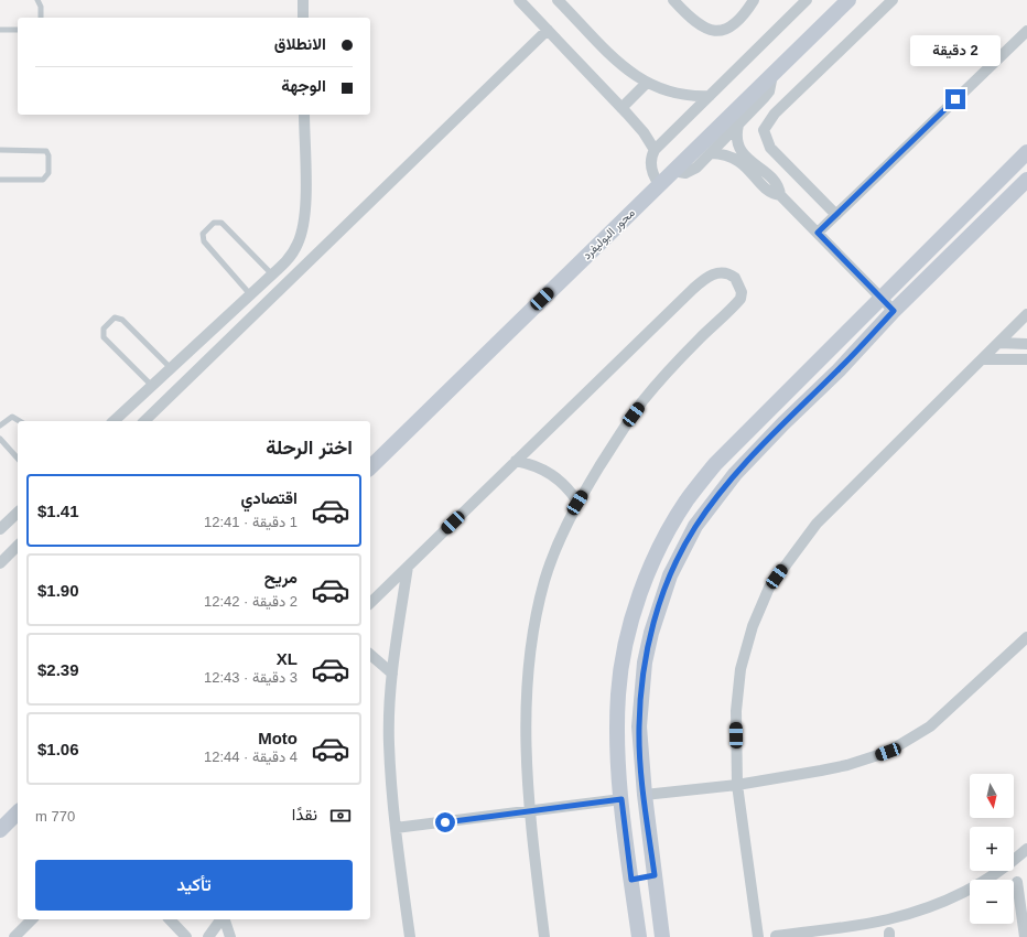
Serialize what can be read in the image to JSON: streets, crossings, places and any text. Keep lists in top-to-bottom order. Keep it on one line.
{"streets":{"street":["محور البوليفرد"]},"north":"bottom","page":{"banner":["الانطلاق","الوجهة"],"bubble":"2 دقيقة","heading":"اختر الرحلة","list":[{"name":"اقتصادي","note":"1 دقيقة · 12:41","value":"$1.41"},{"name":"مريح","note":"2 دقيقة · 12:42","value":"$1.90"},{"name":"XL","note":"3 دقيقة · 12:43","value":"$2.39"},{"name":"Moto","note":"4 دقيقة · 12:44","value":"$1.06"}],"map_buttons":["+","−"],"pay":["نقدًا","770 m"],"buttons":"تأكيد"}}
